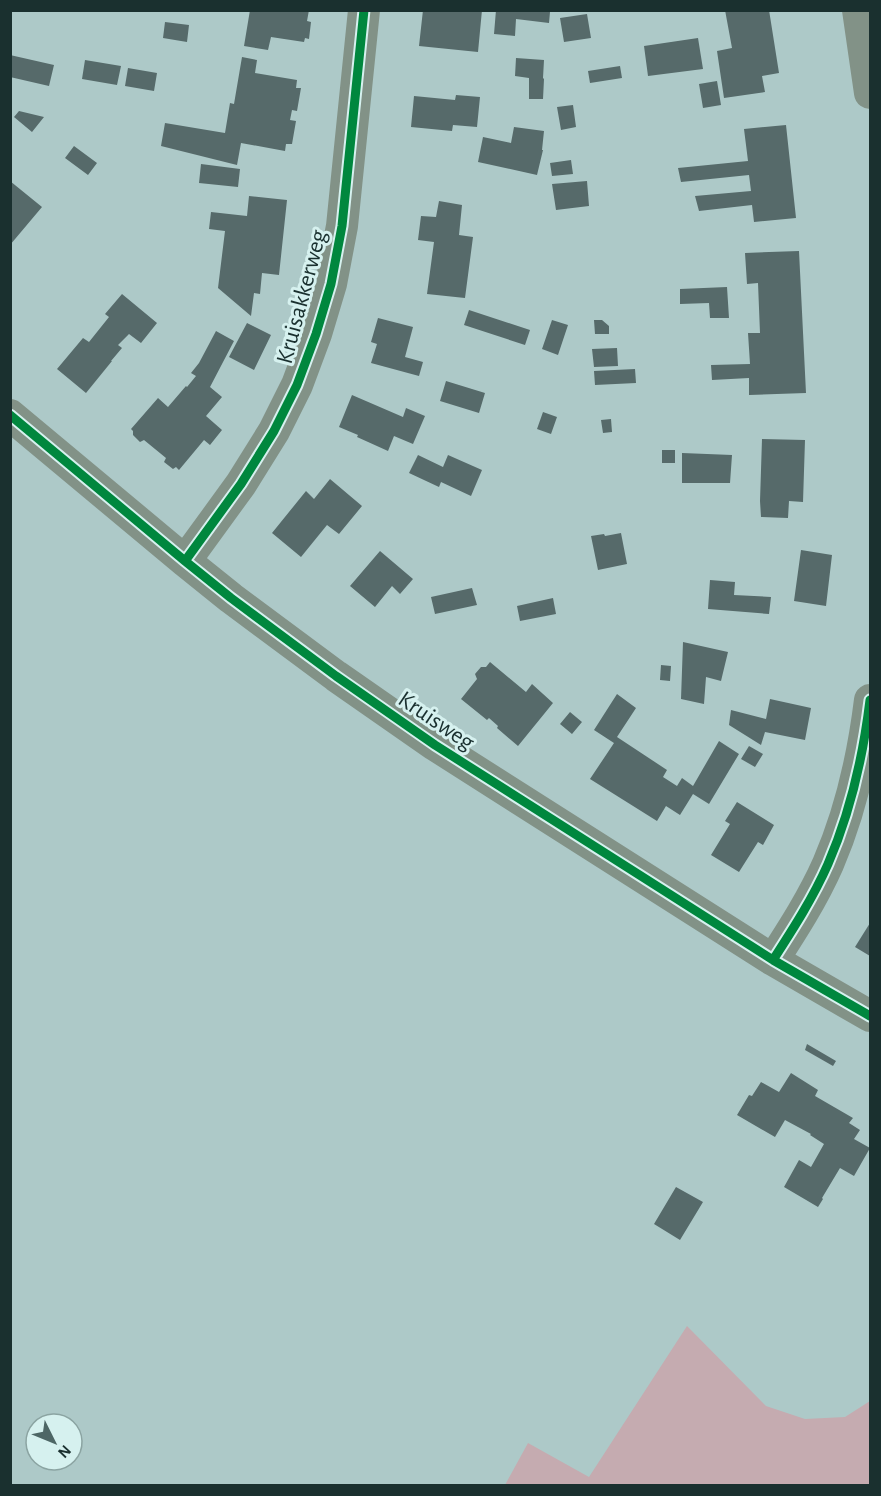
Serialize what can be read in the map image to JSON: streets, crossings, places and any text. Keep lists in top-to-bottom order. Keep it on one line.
{"streets":{"street":["Kruisakkerweg","Kruisweg"]},"crossings":[["Kruisakkerweg","Kruisweg"]],"north":"bottom right"}
